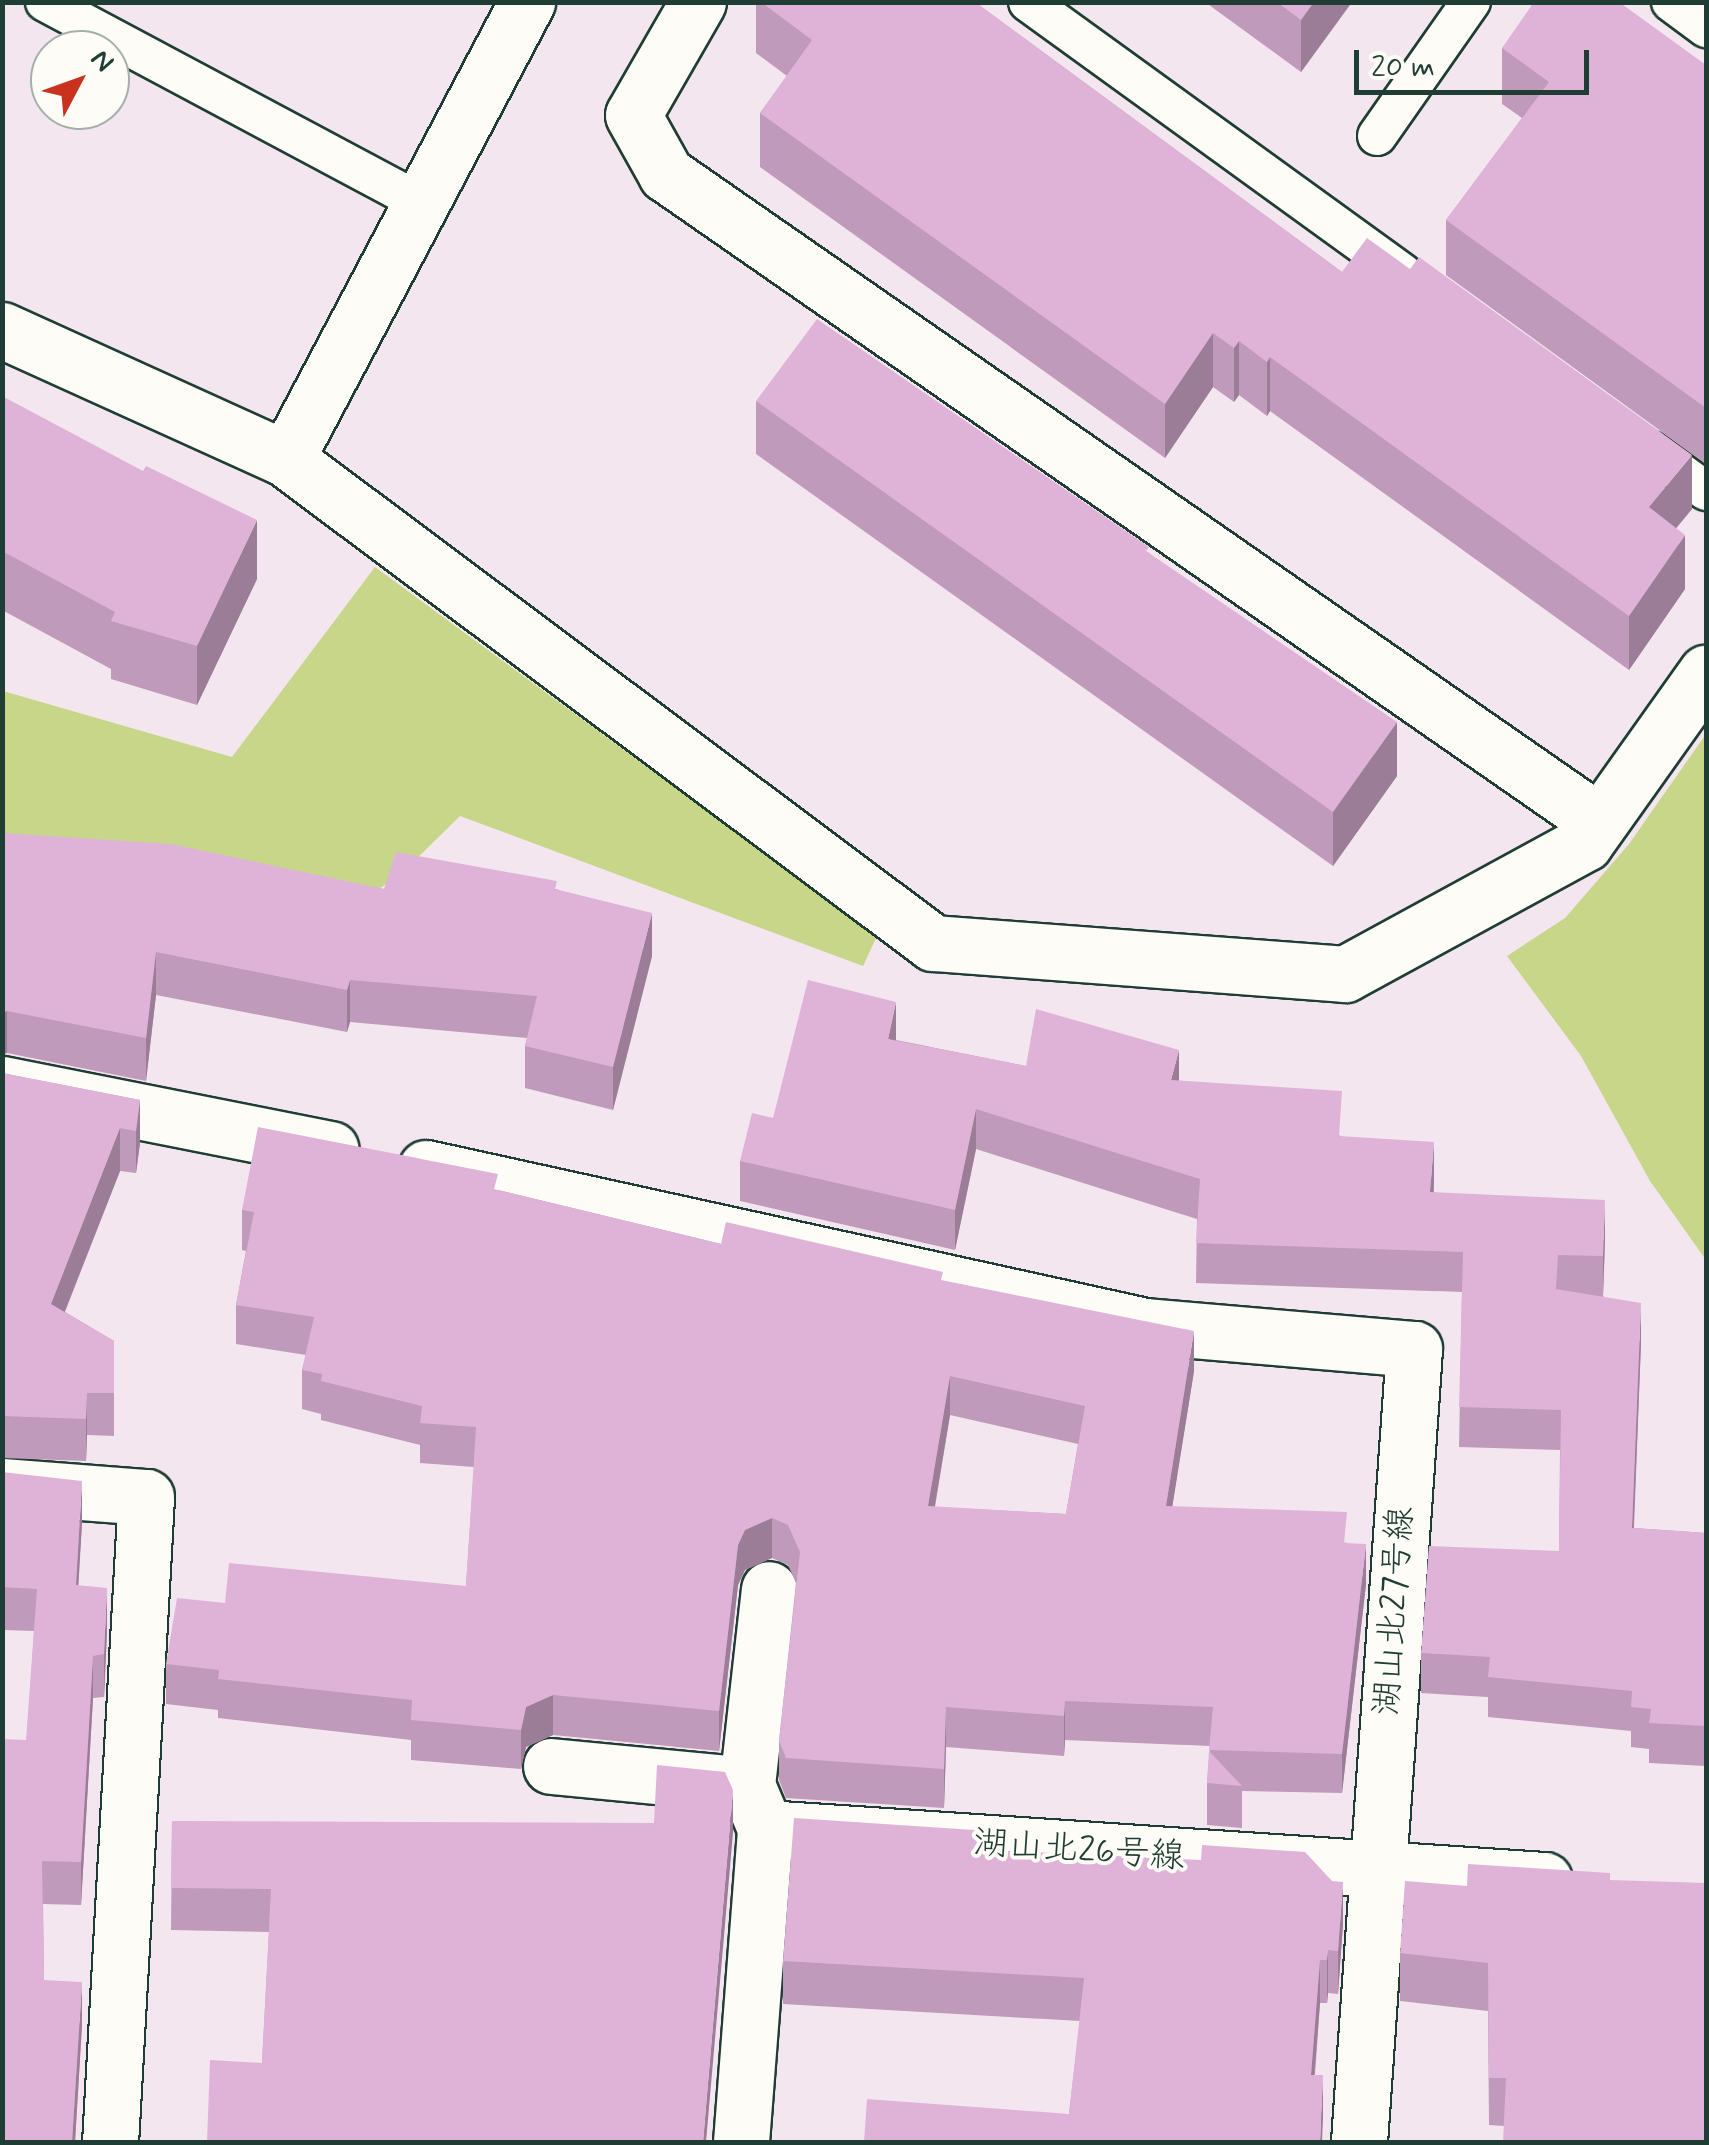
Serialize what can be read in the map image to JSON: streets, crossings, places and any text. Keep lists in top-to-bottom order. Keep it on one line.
{"streets":{"street":["湖山北27号線","湖山北26号線"]},"crossings":[["湖山北27号線","湖山北26号線"]],"scale_bar":"20 m","north":"top right"}
